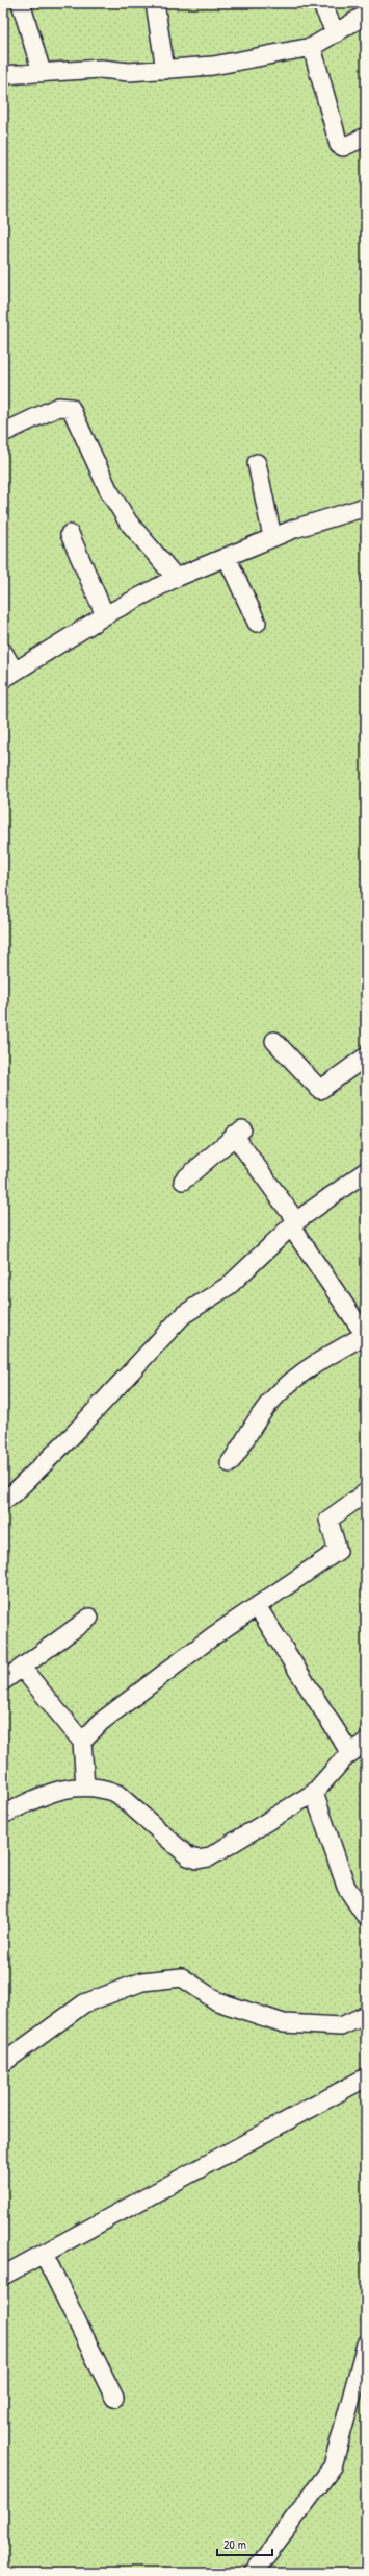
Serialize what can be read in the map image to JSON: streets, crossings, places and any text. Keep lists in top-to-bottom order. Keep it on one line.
{"scale_bar":"20 m"}
